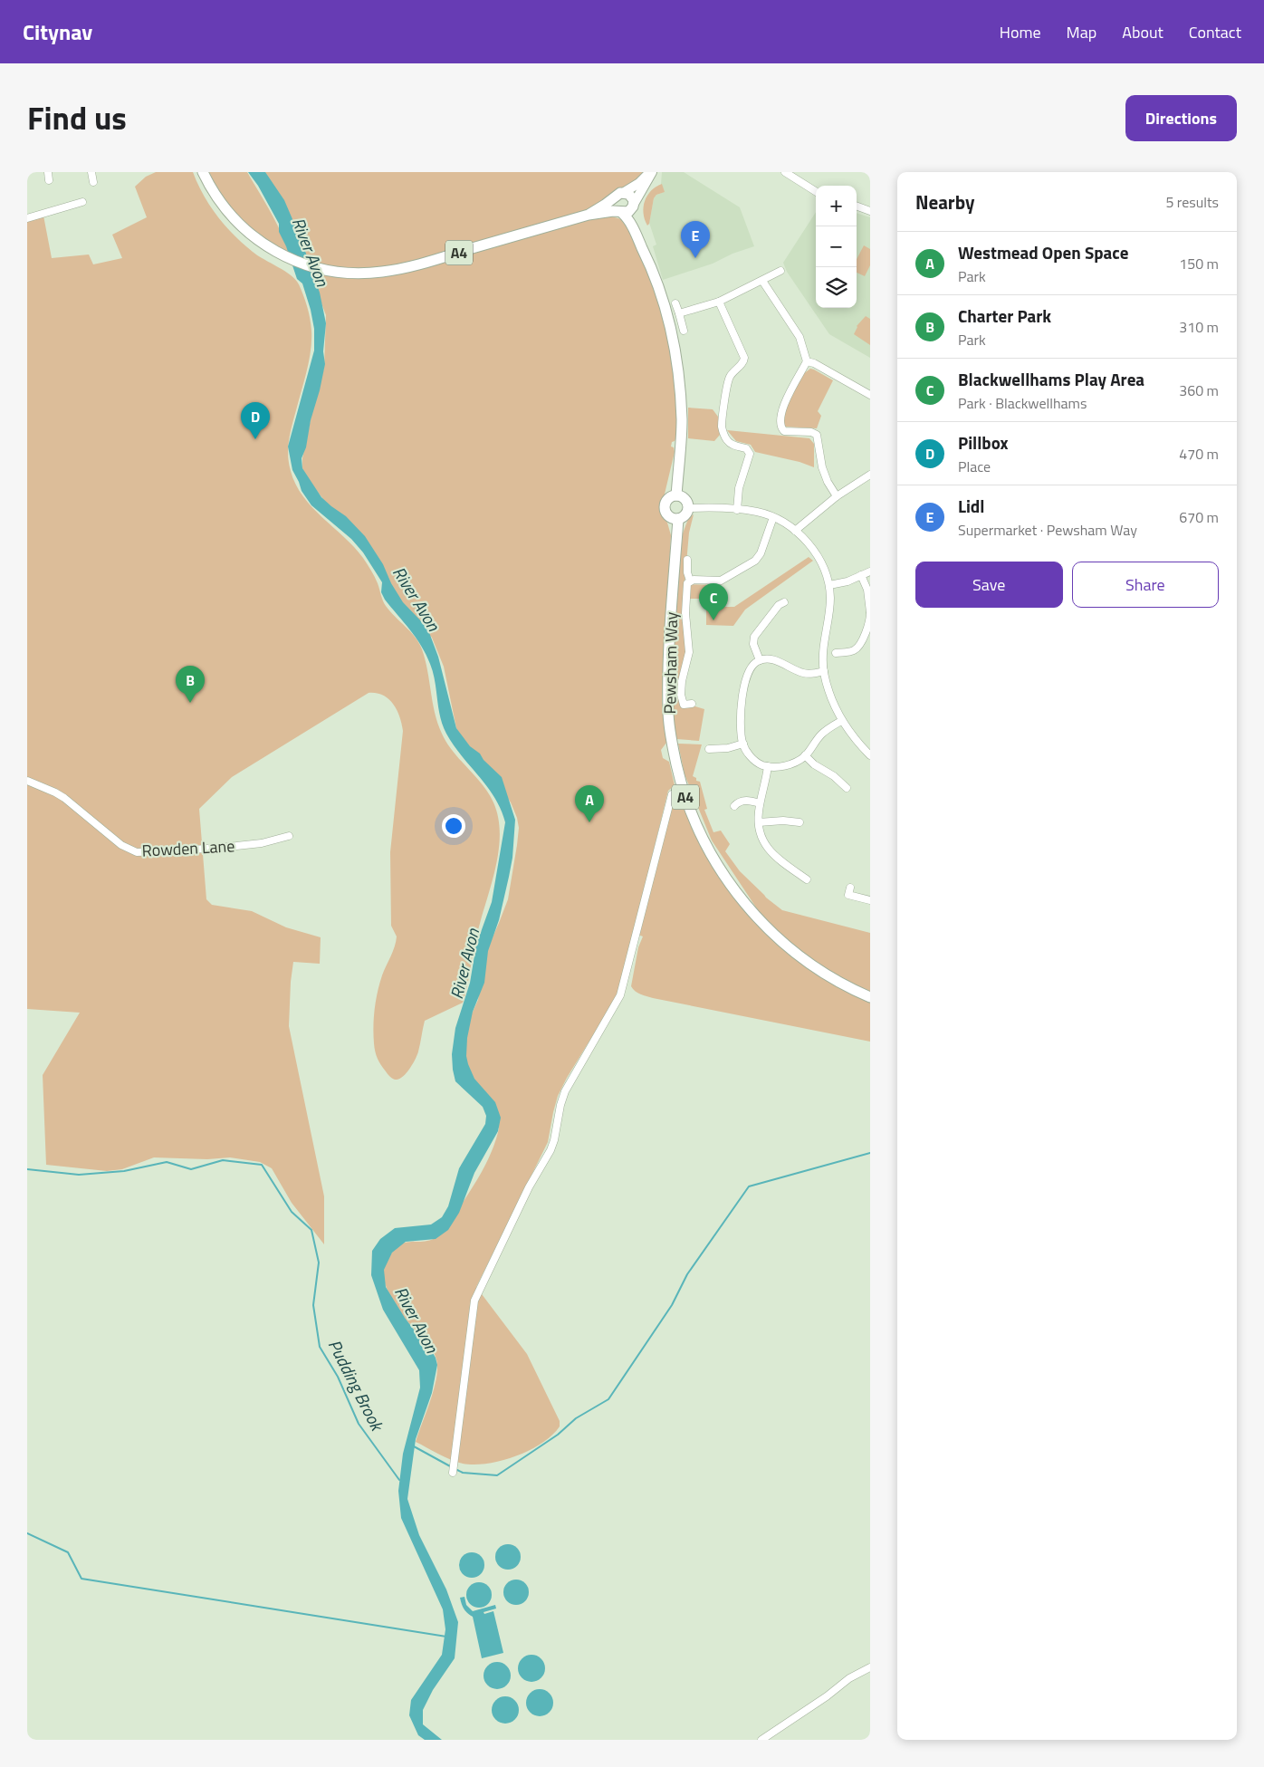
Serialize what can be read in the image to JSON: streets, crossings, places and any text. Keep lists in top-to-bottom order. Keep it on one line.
{"streets":{"main road":["A4","Pewsham Way"],"street":["Rowden Lane"]},"water":["River Avon","Pudding Brook"],"page":{"header":"Citynav","nav":["Home","Map","About","Contact"],"title":"Find us","buttons":["Directions",["Save","Share"]],"heading":["Nearby","5 results"],"map_buttons":["+","−"],"pins":["E","D","C","B","A"],"list":[{"mark":"A","name":"Westmead Open Space","note":"Park","value":"150 m"},{"mark":"B","name":"Charter Park","note":"Park","value":"310 m"},{"mark":"C","name":"Blackwellhams Play Area","note":"Park · Blackwellhams","value":"360 m"},{"mark":"D","name":"Pillbox","note":"Place","value":"470 m"},{"mark":"E","name":"Lidl","note":"Supermarket · Pewsham Way","value":"670 m"}]}}
